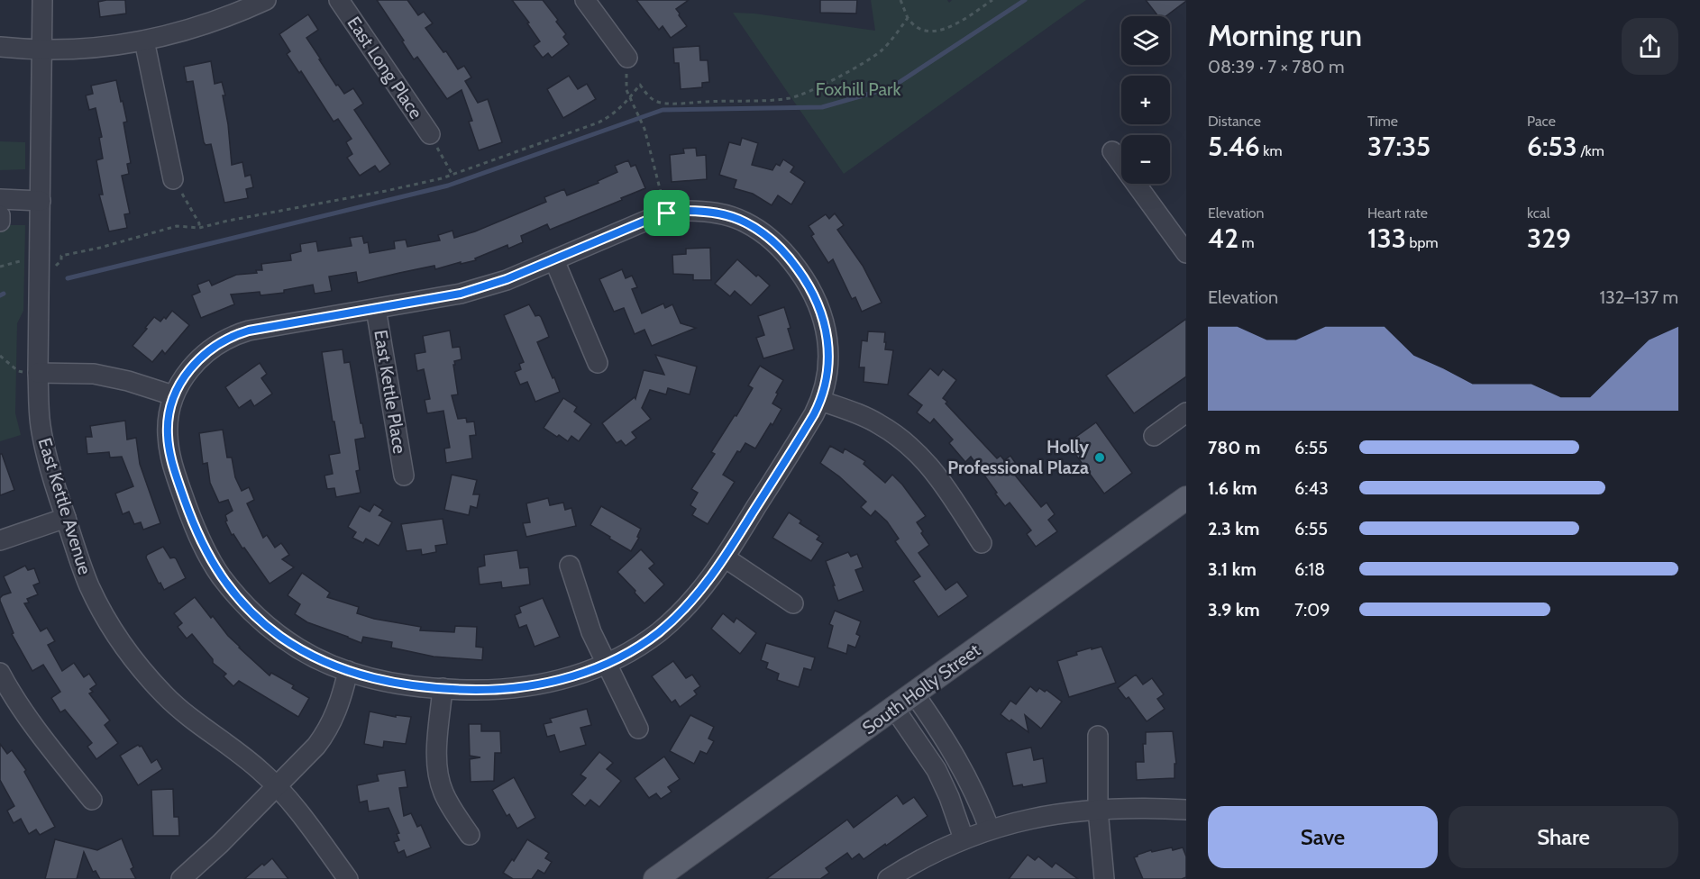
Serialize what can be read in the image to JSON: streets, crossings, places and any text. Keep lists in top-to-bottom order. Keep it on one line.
{"streets":{"main road":["South Holly Street"],"street":["East Long Place","East Kettle Place","East Kettle Avenue"]},"parks":["Foxhill Park"],"places":["Holly Professional Plaza"],"page":{"heading":["Morning run","08:39 · 7 × 780 m"],"map_buttons":["+","−"],"stats":[["Distance","5.46 km"],["Time","37:35"],["Pace","6:53 /km"],["Elevation","42 m"],["Heart rate","133 bpm"],["kcal","329"]],"chart":["Elevation","132–137 m"],"list":[{"name":"780 m","note":"6:55"},{"name":"1.6 km","note":"6:43"},{"name":"2.3 km","note":"6:55"},{"name":"3.1 km","note":"6:18"},{"name":"3.9 km","note":"7:09"}],"buttons":["Save","Share"]}}
